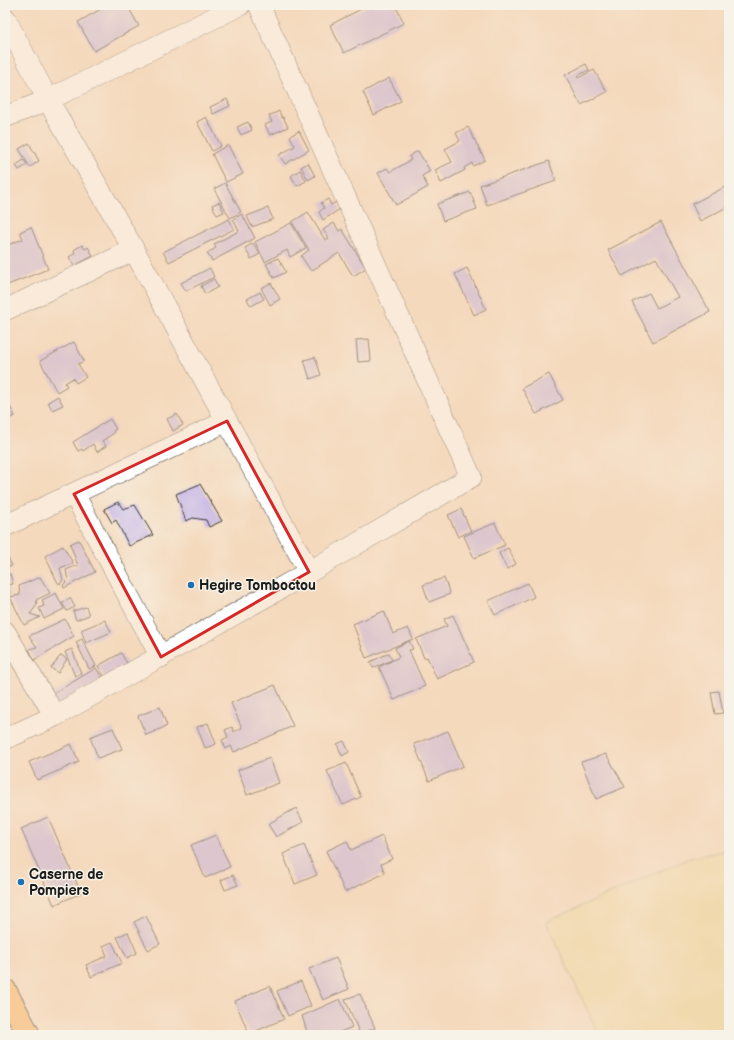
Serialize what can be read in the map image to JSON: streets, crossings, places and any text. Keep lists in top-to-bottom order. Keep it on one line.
{"places":["Hegire Tomboctou","Caserne de Pompiers"]}
